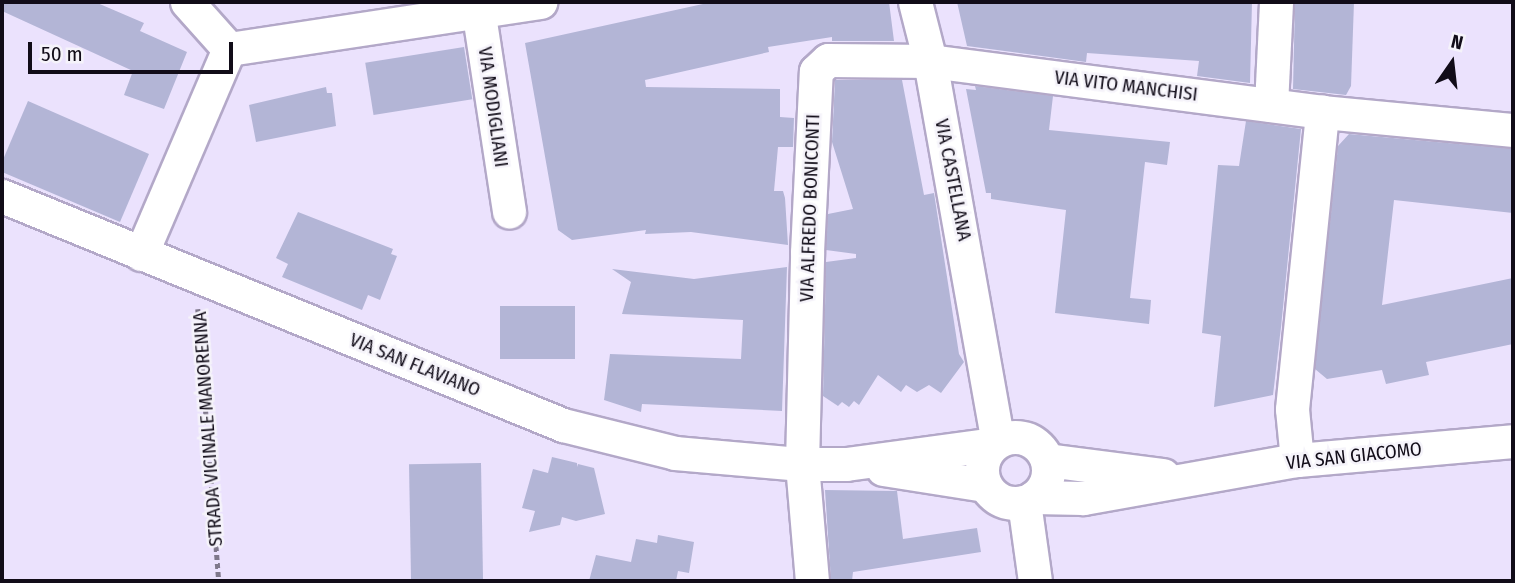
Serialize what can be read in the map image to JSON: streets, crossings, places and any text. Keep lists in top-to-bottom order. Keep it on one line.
{"streets":{"street":["VIA VITO MANCHISI","VIA MODIGLIANI","VIA CASTELLANA","VIA ALFREDO BONICONTI","VIA SAN FLAVIANO","VIA SAN GIACOMO"],"path":["STRADA VICINALE MANORENNA"]},"crossings":[["VIA VITO MANCHISI","VIA CASTELLANA"],["VIA VITO MANCHISI","VIA ALFREDO BONICONTI"],["VIA CASTELLANA","VIA ALFREDO BONICONTI"],["VIA CASTELLANA","VIA SAN FLAVIANO"],["VIA CASTELLANA","VIA SAN GIACOMO"],["VIA ALFREDO BONICONTI","VIA SAN FLAVIANO"],["VIA SAN FLAVIANO","STRADA VICINALE MANORENNA"],["VIA SAN FLAVIANO","VIA SAN GIACOMO"]],"scale_bar":"50 m","north":"top"}
